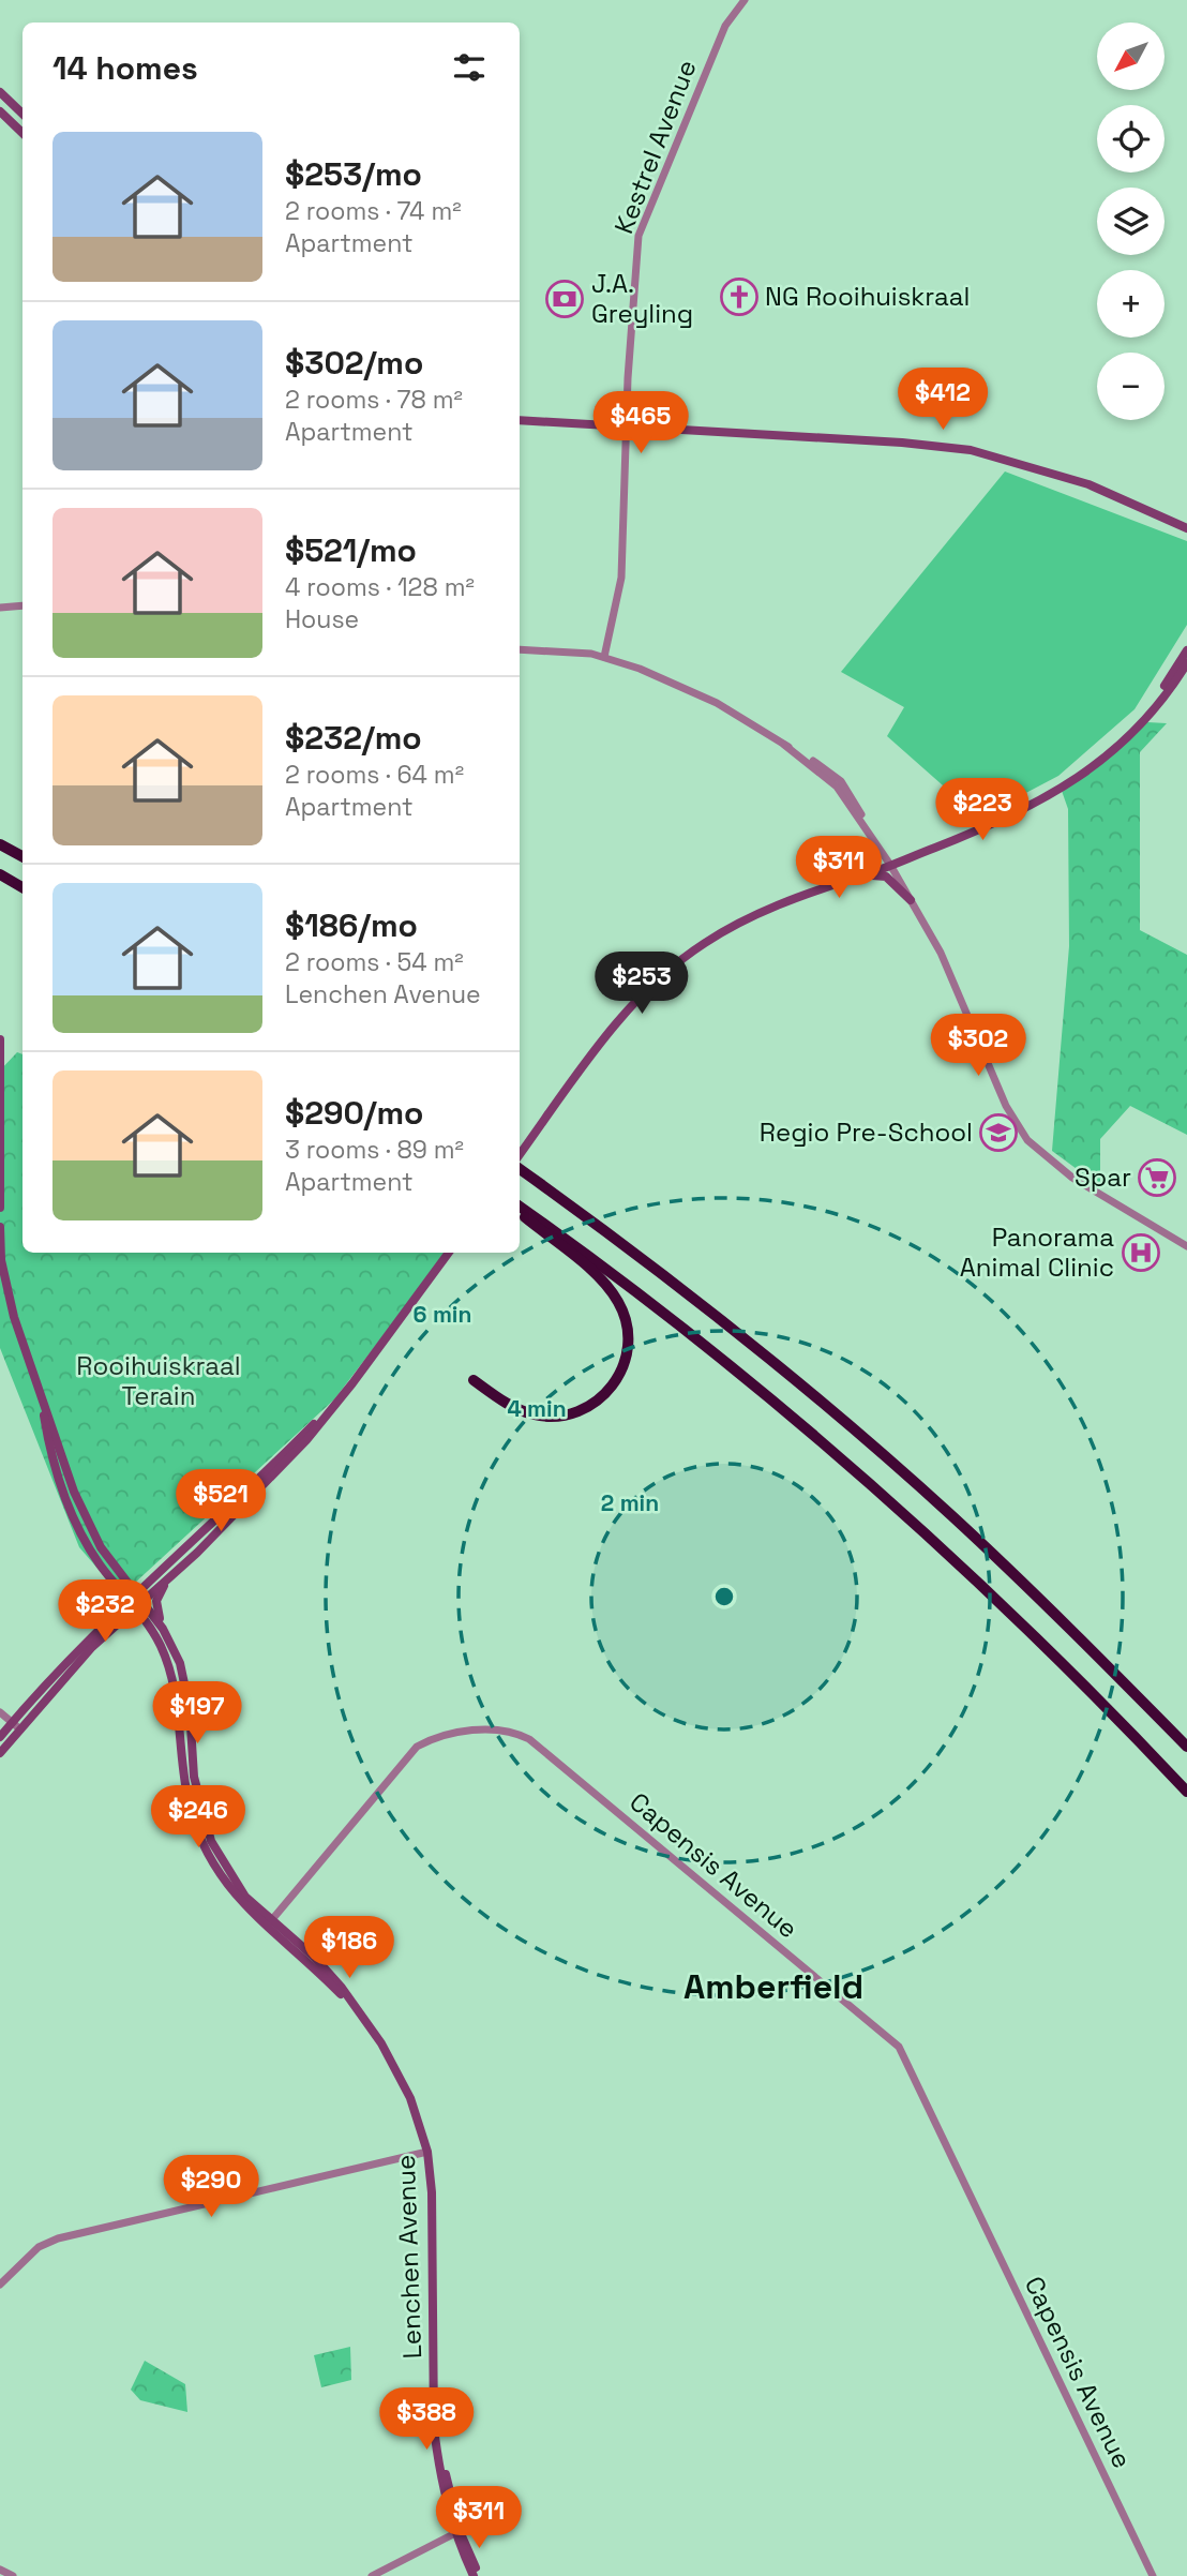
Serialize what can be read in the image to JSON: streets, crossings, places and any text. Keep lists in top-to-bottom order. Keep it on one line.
{"streets":{"main road":["Lenchen Avenue"],"street":["Kestrel Avenue","Capensis Avenue"]},"crossings":[["Capensis Avenue","Lenchen Avenue"]],"districts":["Amberfield"],"parks":["Rooihuiskraal Terain"],"places":{"church":["NG Rooihuiskraal"],"bank":["J.A. Greyling"],"school or university":["Regio Pre-School"],"supermarket":["Spar"],"hospital":["Panorama Animal Clinic"]},"north":"bottom left","page":{"map_buttons":["+","−"],"heading":"14 homes","list":[{"name":"$253/mo","note":"2 rooms · 74 m² · Apartment"},{"name":"$302/mo","note":"2 rooms · 78 m² · Apartment"},{"name":"$521/mo","note":"4 rooms · 128 m² · House"},{"name":"$232/mo","note":"2 rooms · 64 m² · Apartment"},{"name":"$186/mo","note":"2 rooms · 54 m² · Lenchen Avenue"},{"name":"$290/mo","note":"3 rooms · 89 m² · Apartment"}],"price":["$412","$465","$223","$311","$253","$302","$521","$232","$197","$246","$186","$290","$388","$311"]},"rings":["6 min","4 min","2 min"]}
